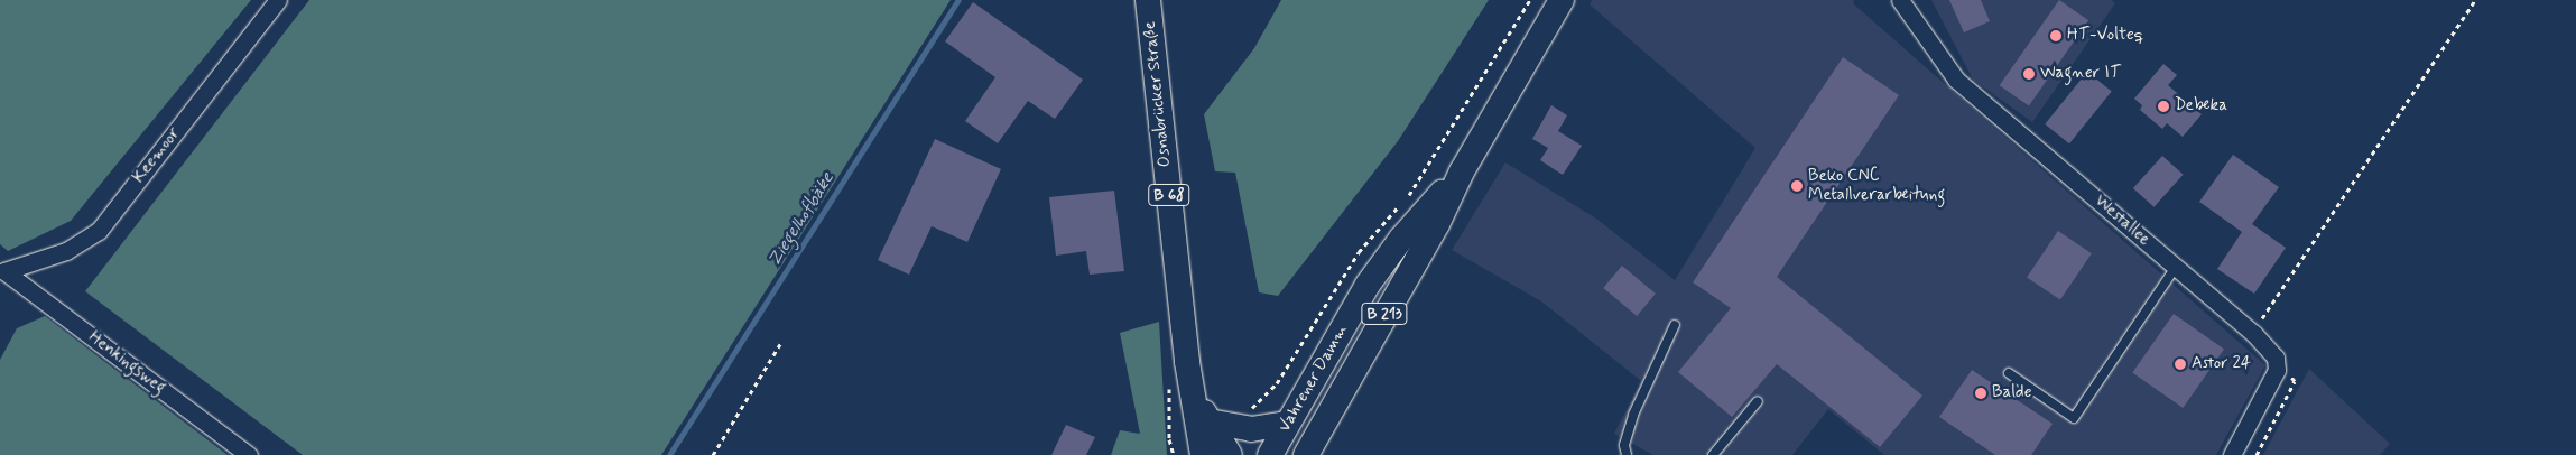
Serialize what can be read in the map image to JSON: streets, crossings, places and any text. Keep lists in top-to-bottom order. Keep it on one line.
{"streets":{"main road":["Osnabrücker Straße","B 68","B 213","Vahrener Damm"],"street":["Keemoor","Westallee","Henkingsweg"]},"crossings":[["Keemoor","Henkingsweg"]],"water":["Ziegelhofbäke"],"places":["HT-Volteq","Wagner IT","Debeka","Beko CNC Metallverarbeitung","Astor 24","Balde"]}
